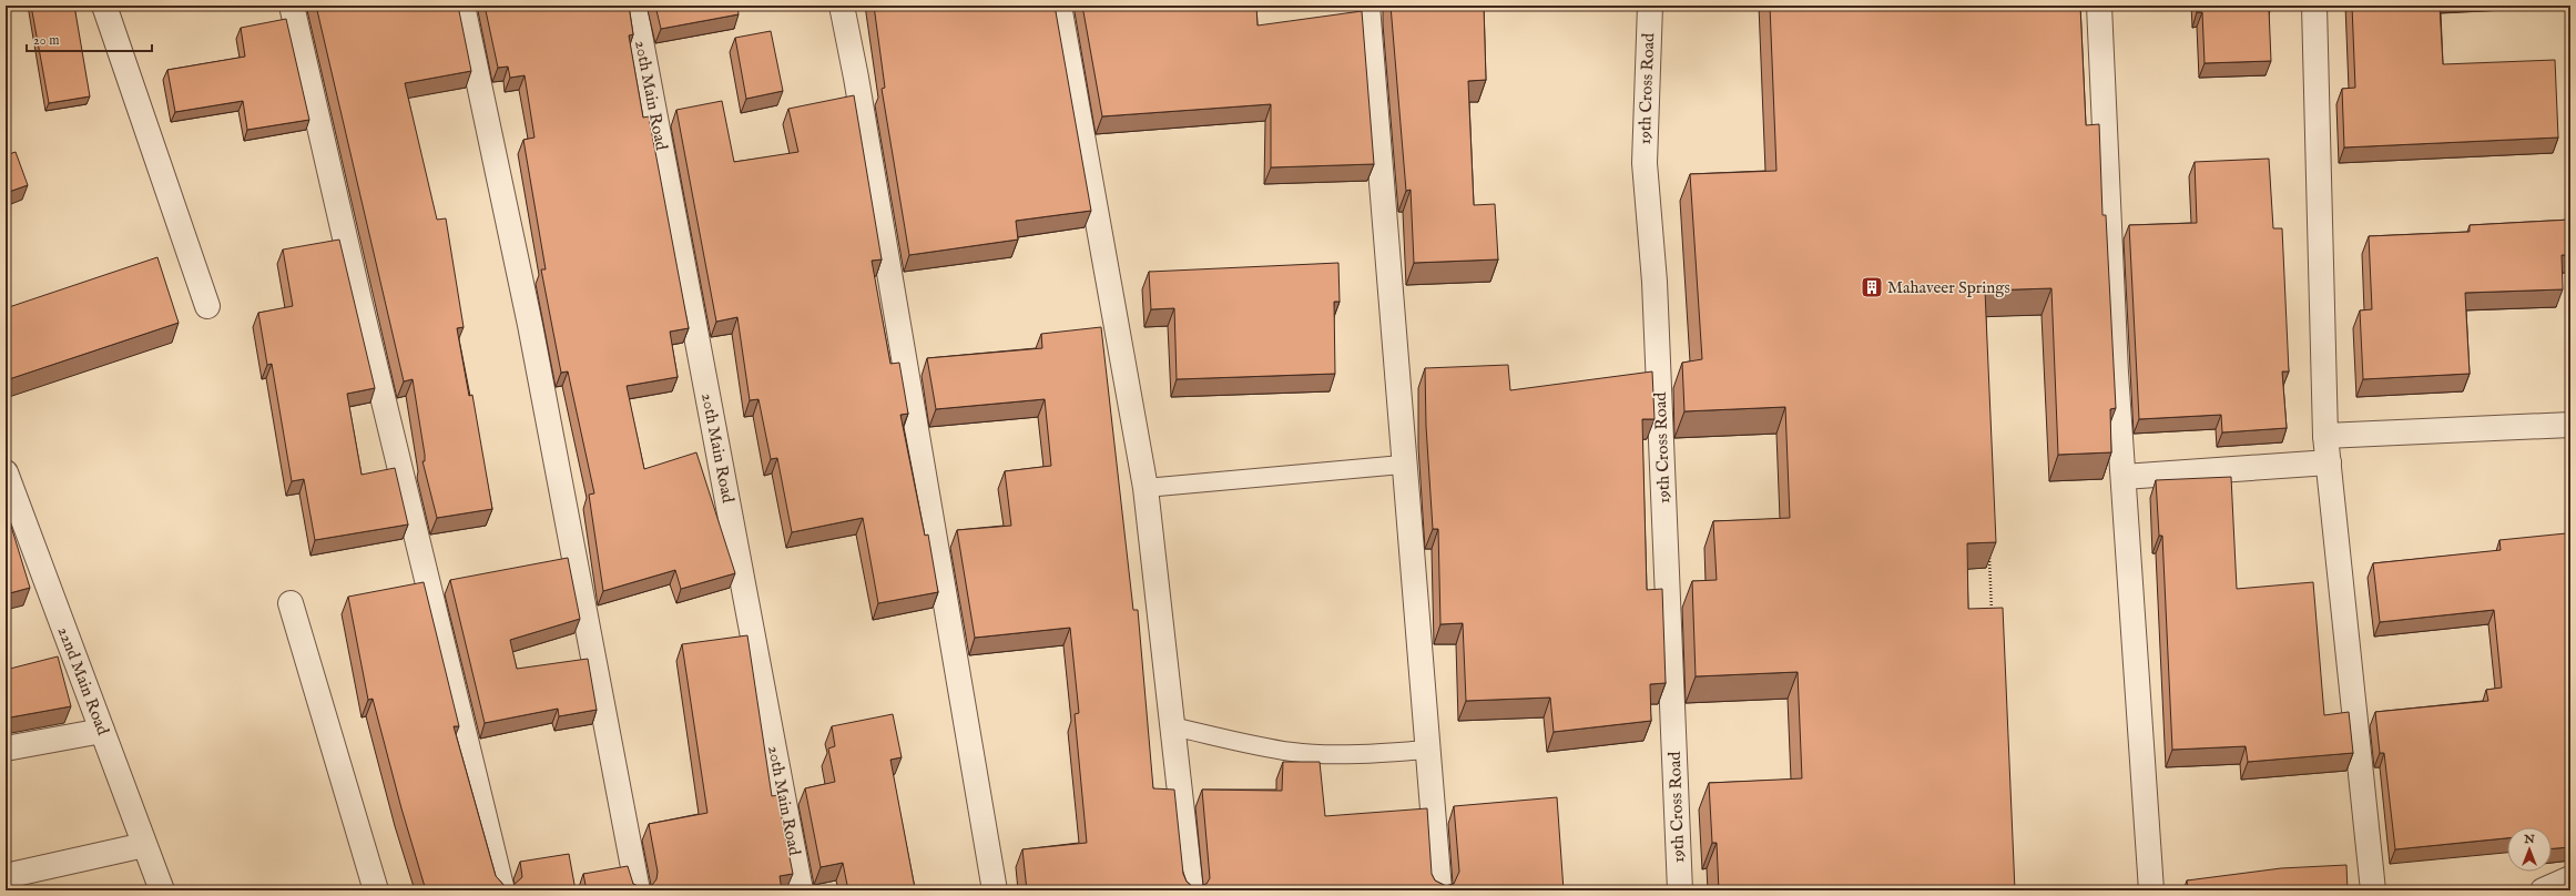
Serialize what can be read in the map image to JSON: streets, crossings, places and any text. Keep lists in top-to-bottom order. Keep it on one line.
{"streets":{"street":["19th Cross Road","20th Main Road","22nd Main Road"]},"places":{"building":["Mahaveer Springs"]},"scale_bar":"20 m","north":"top"}
